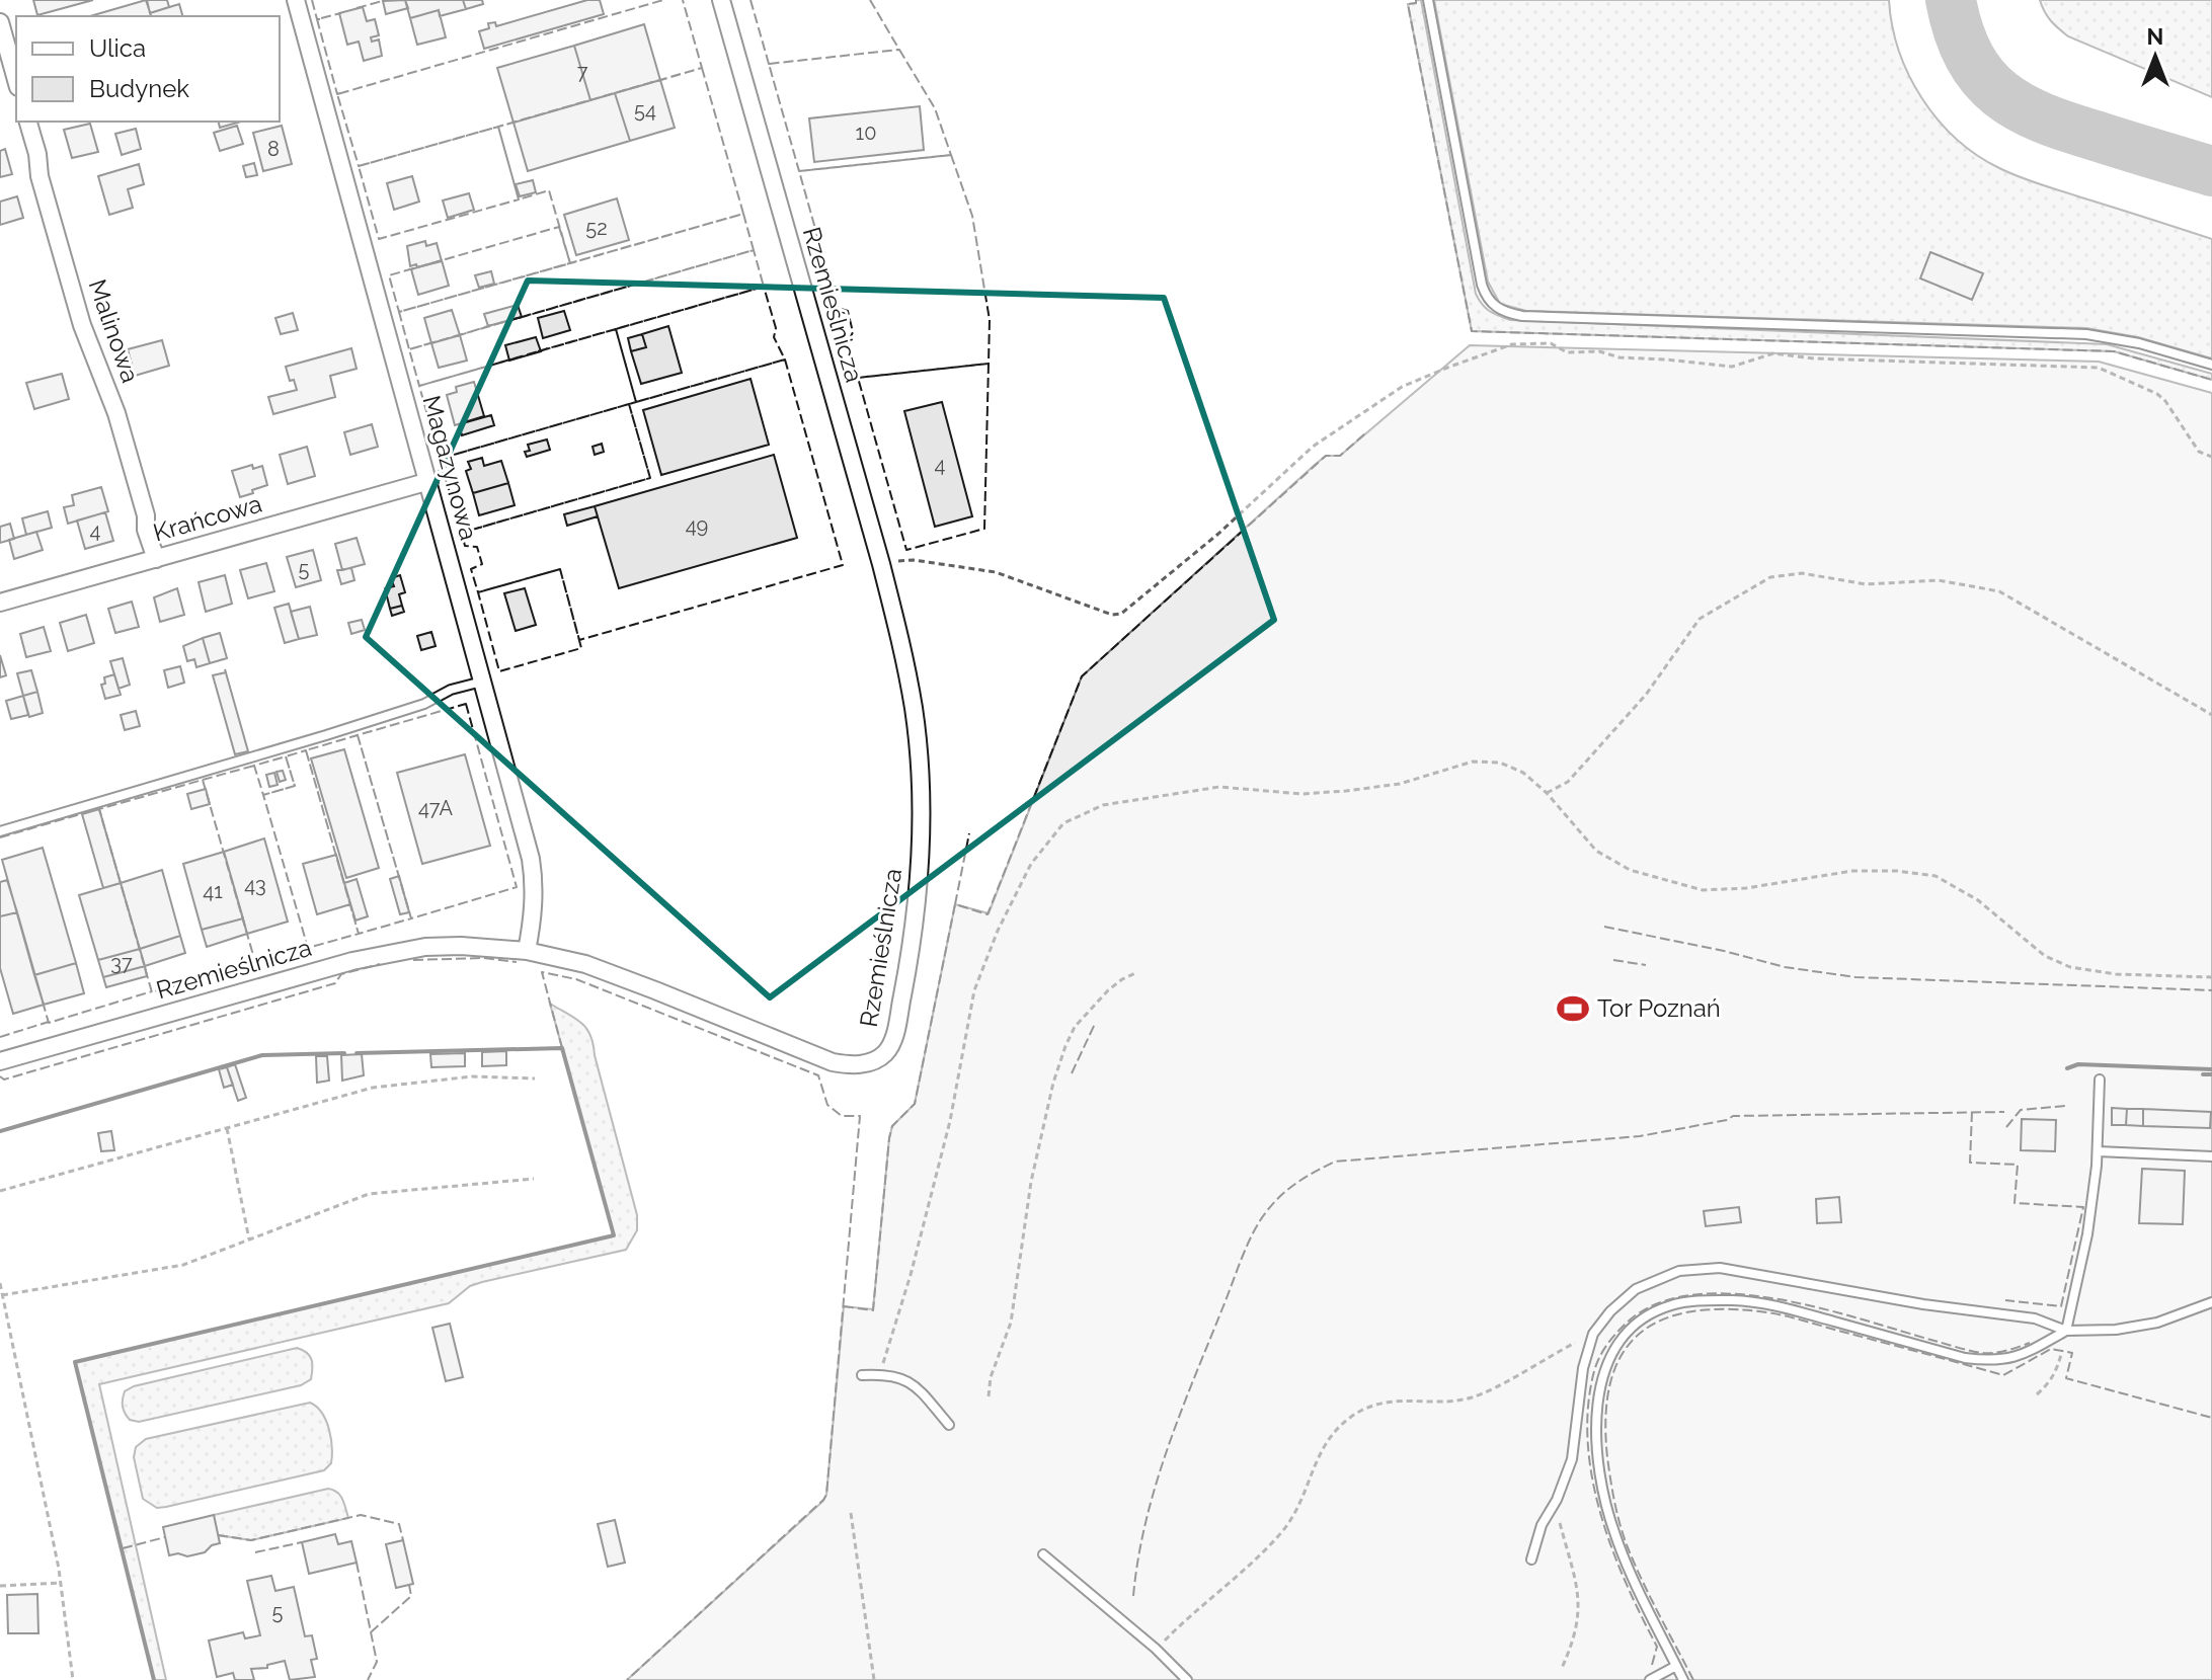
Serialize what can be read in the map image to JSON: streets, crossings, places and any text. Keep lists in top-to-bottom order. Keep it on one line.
{"streets":{"street":["Rzemieślnicza","Malinowa","Magazynowa","Krańcowa"]},"crossings":[["Rzemieślnicza","Magazynowa"],["Malinowa","Krańcowa"],["Magazynowa","Krańcowa"]],"places":{"sports":["Tor Poznań"]},"house_numbers":["7","54","10","8","52","4","49","4","5","47A","43","41","37","5"],"legend":["Ulica","Budynek"],"north":"top"}
